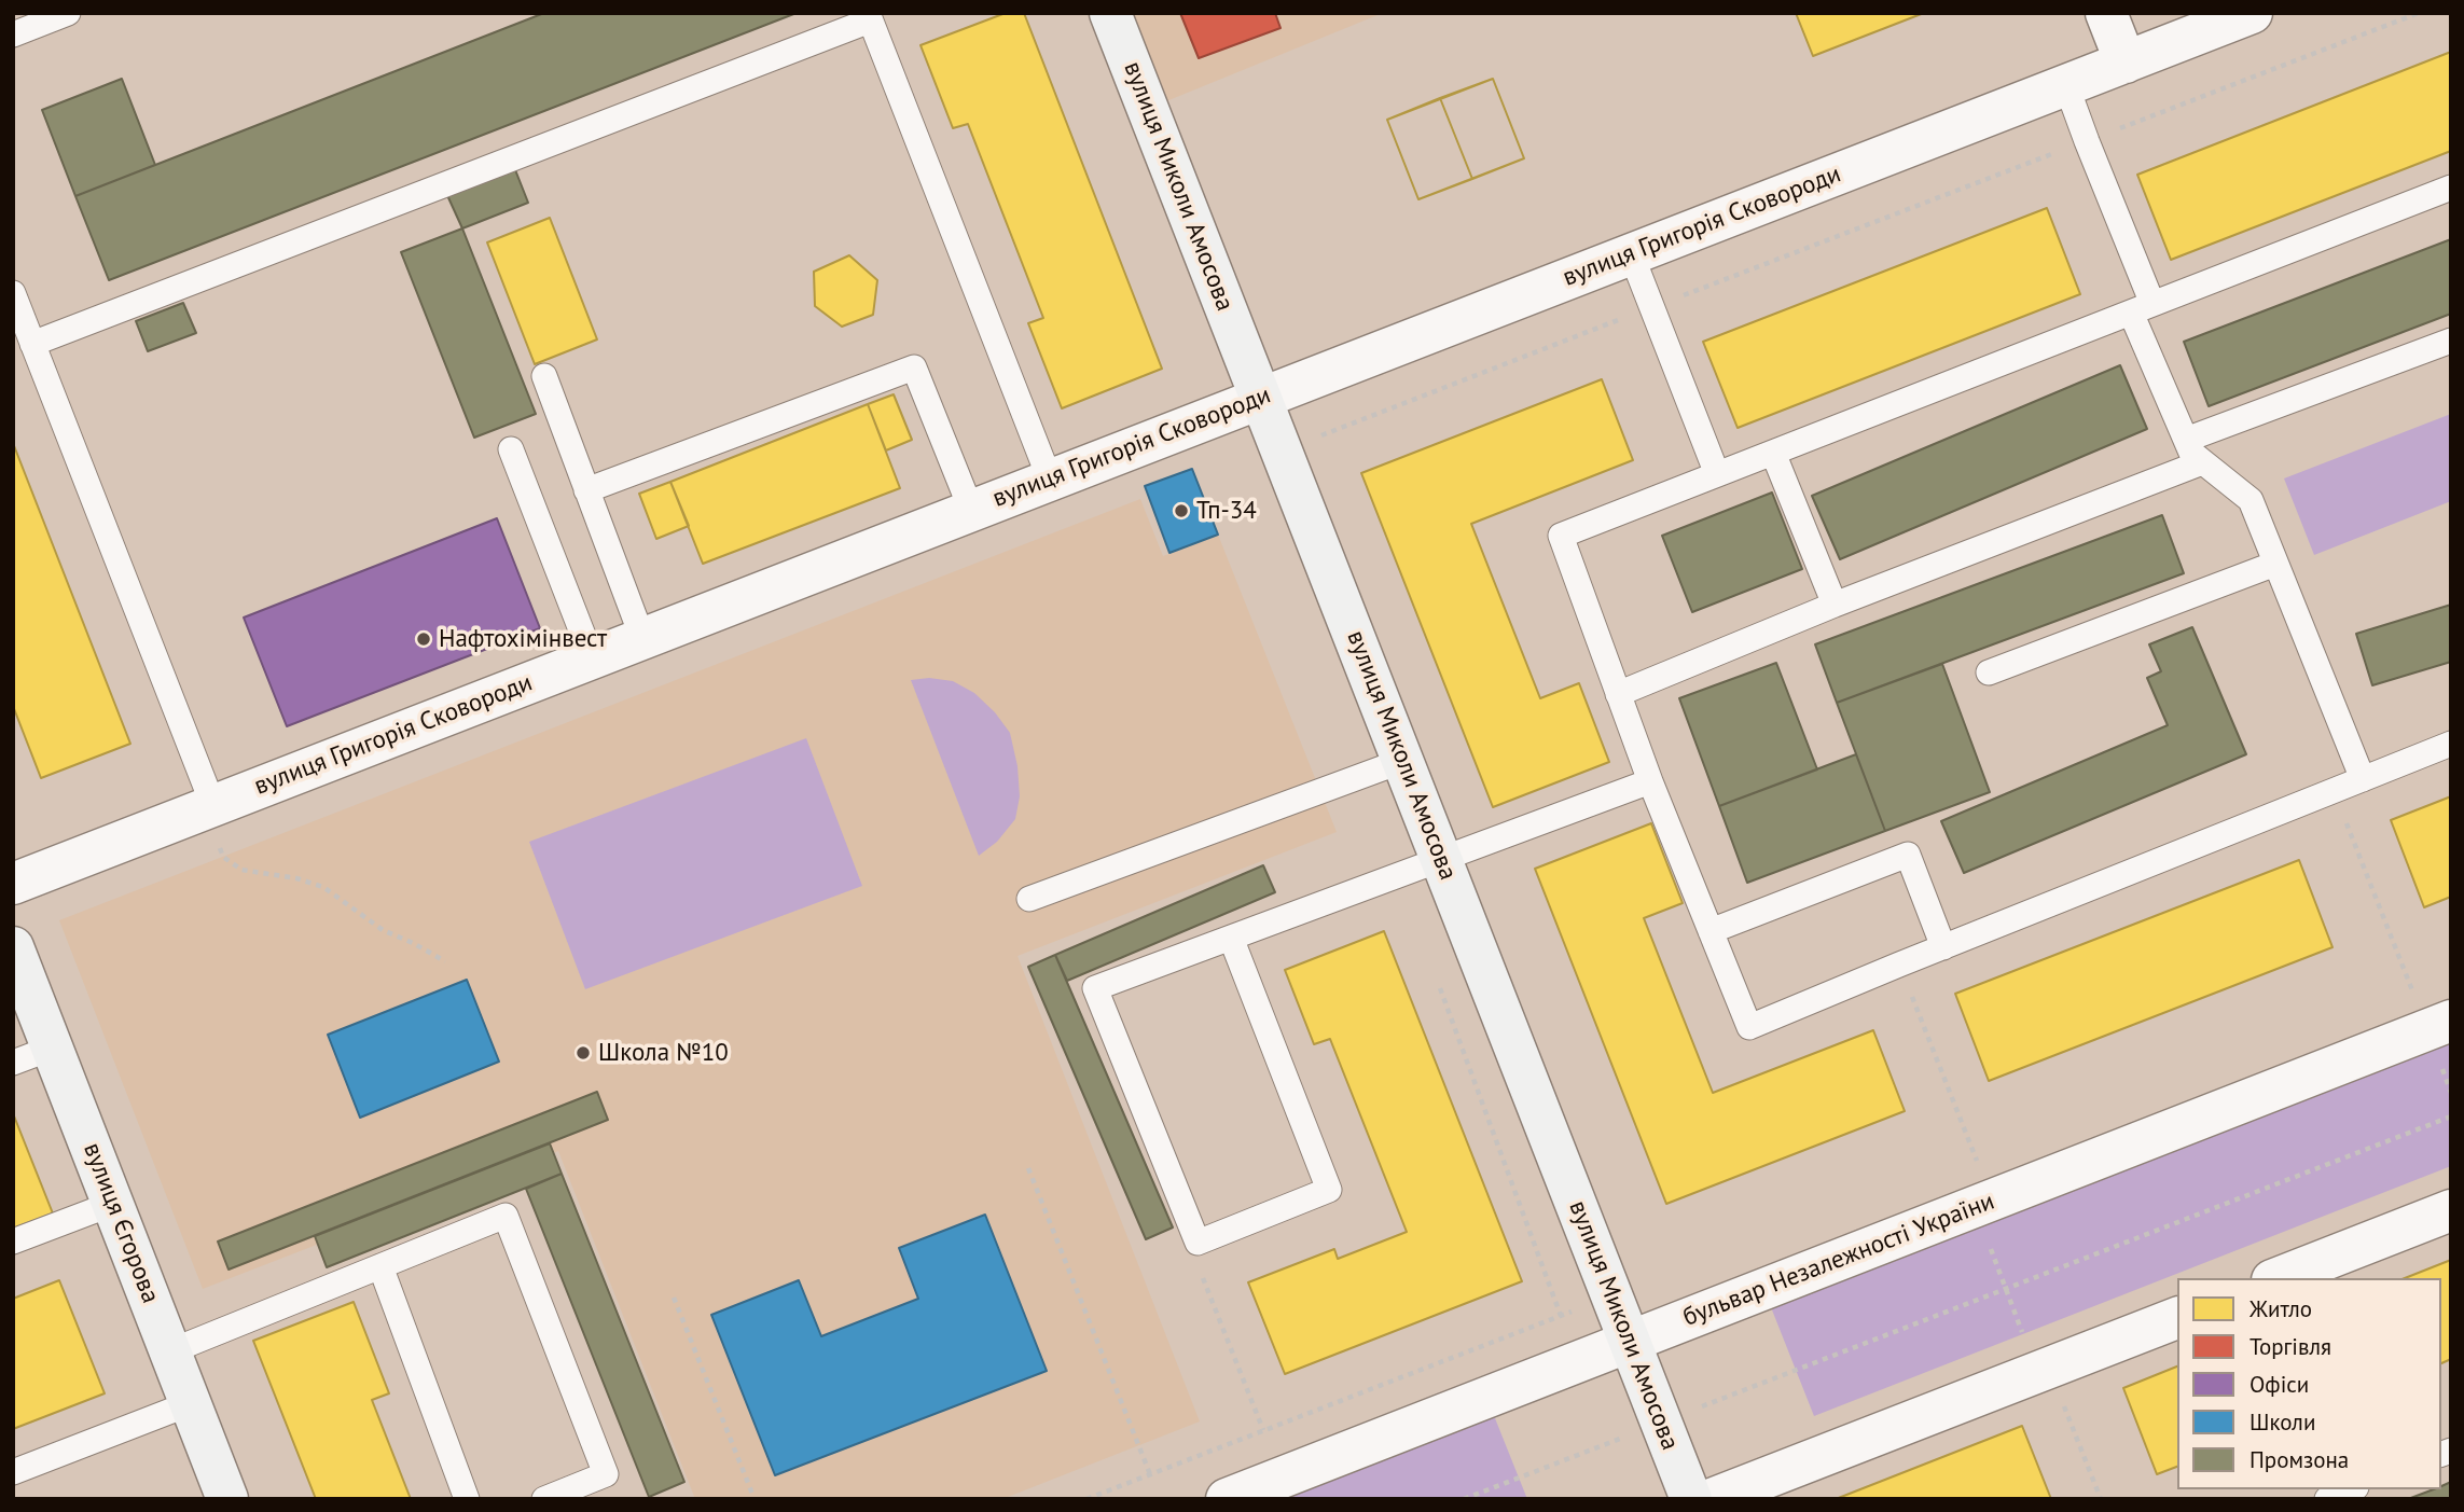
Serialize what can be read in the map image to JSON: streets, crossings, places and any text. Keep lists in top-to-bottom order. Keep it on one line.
{"streets":{"street":["вулиця Миколи Амосова","вулиця Григорія Сковороди","вулиця Єгорова","бульвар Незалежності України"]},"crossings":[["вулиця Миколи Амосова","вулиця Григорія Сковороди"],["вулиця Миколи Амосова","бульвар Незалежності України"]],"places":["Тп-34","Нафтохімінвест","Школа №10"],"legend":["Житло","Торгівля","Офіси","Школи","Промзона"]}
